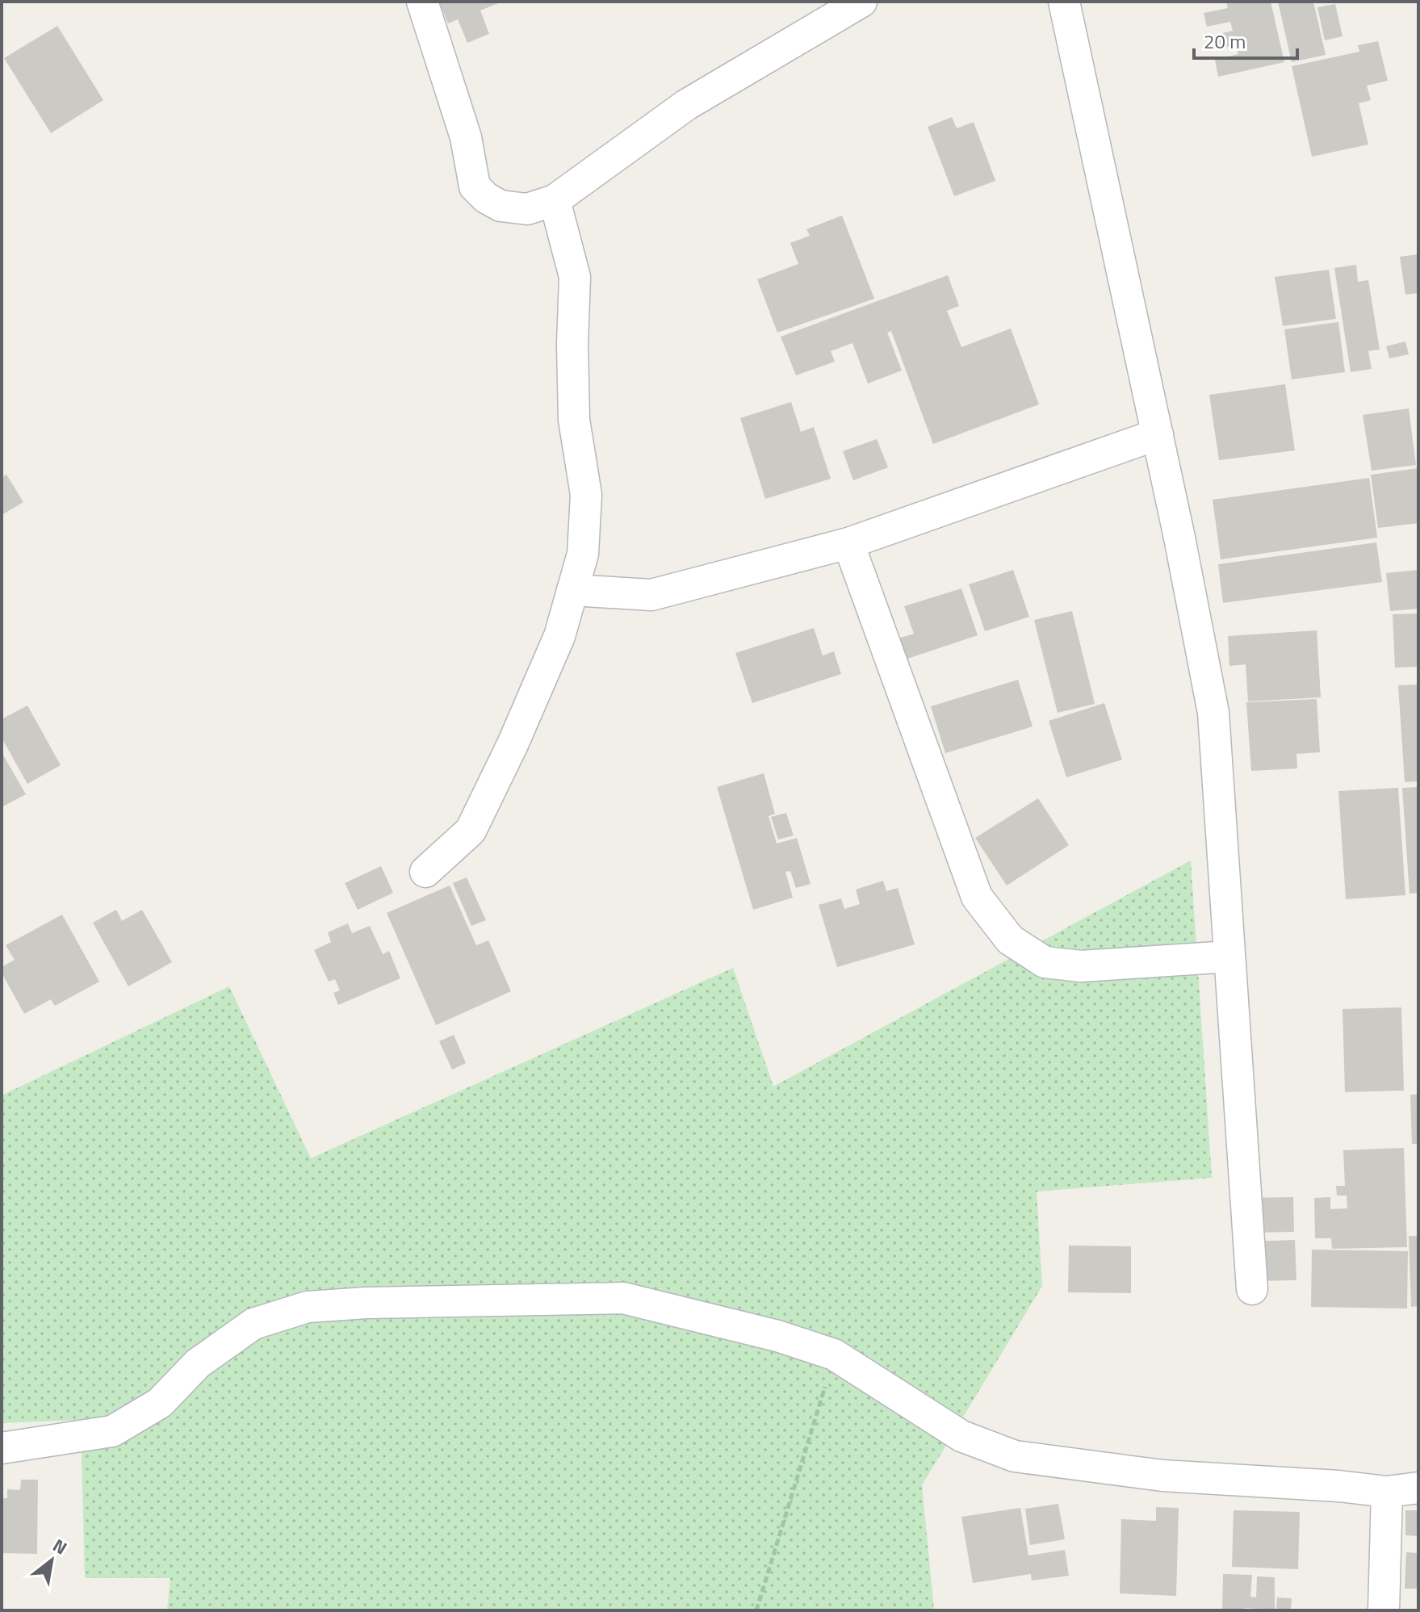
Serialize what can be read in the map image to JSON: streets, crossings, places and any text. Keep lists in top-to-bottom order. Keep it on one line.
{"scale_bar":"20 m","north":"top right"}
